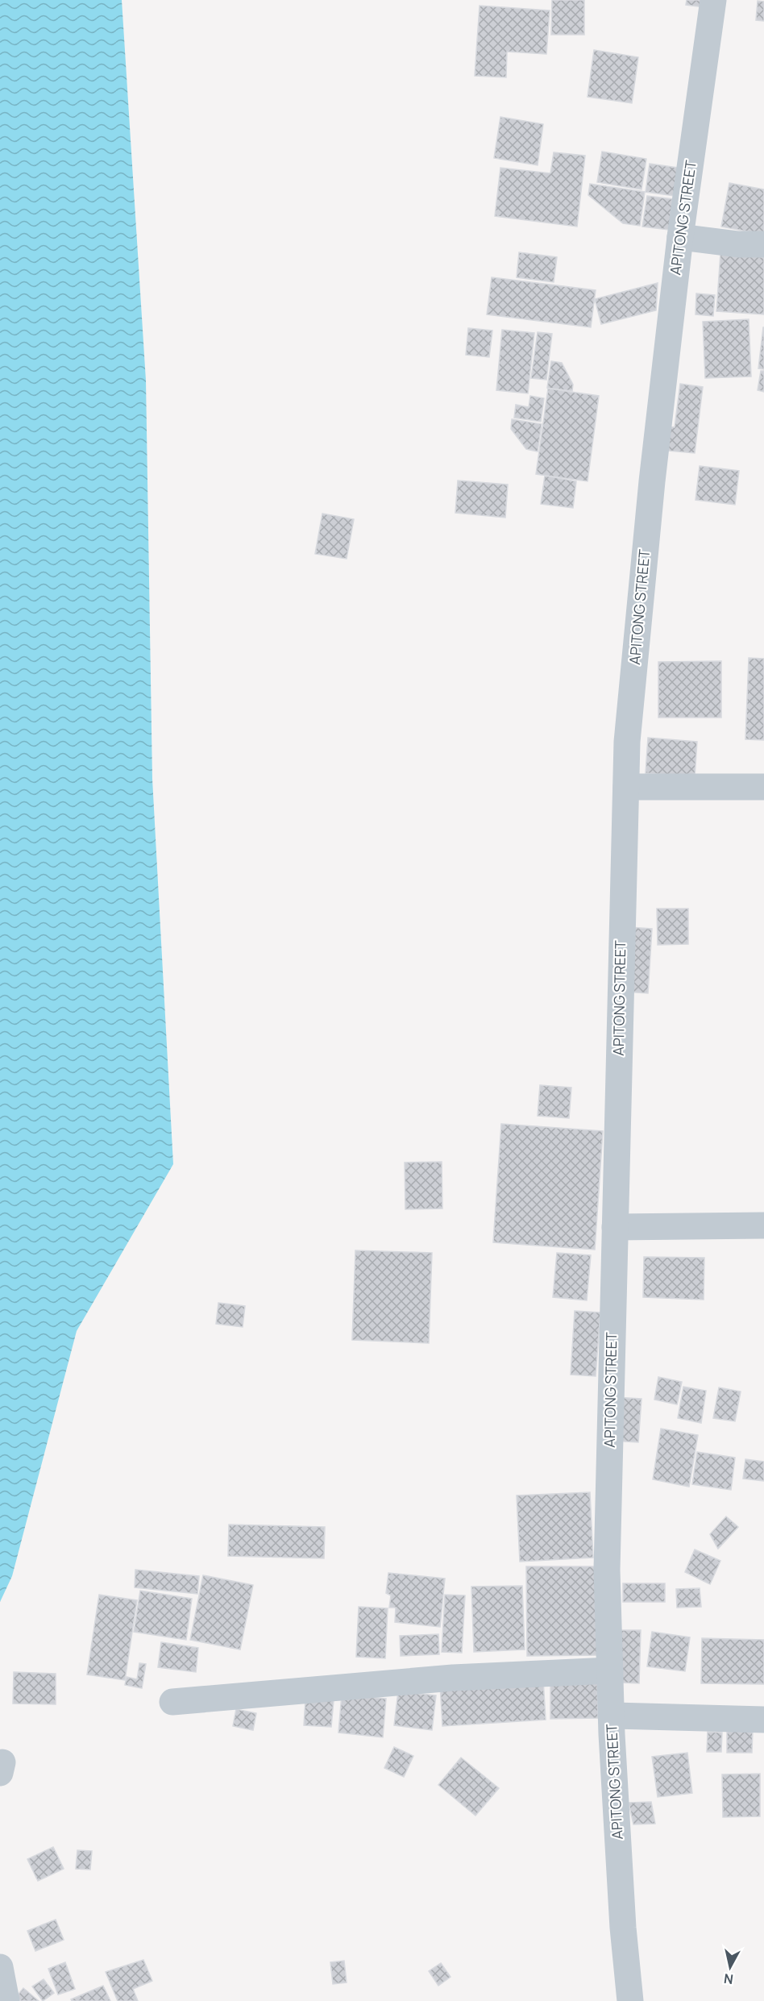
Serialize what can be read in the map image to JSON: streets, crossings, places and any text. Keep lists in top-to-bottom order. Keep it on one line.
{"streets":{"street":["APITONG STREET"]},"north":"bottom"}
